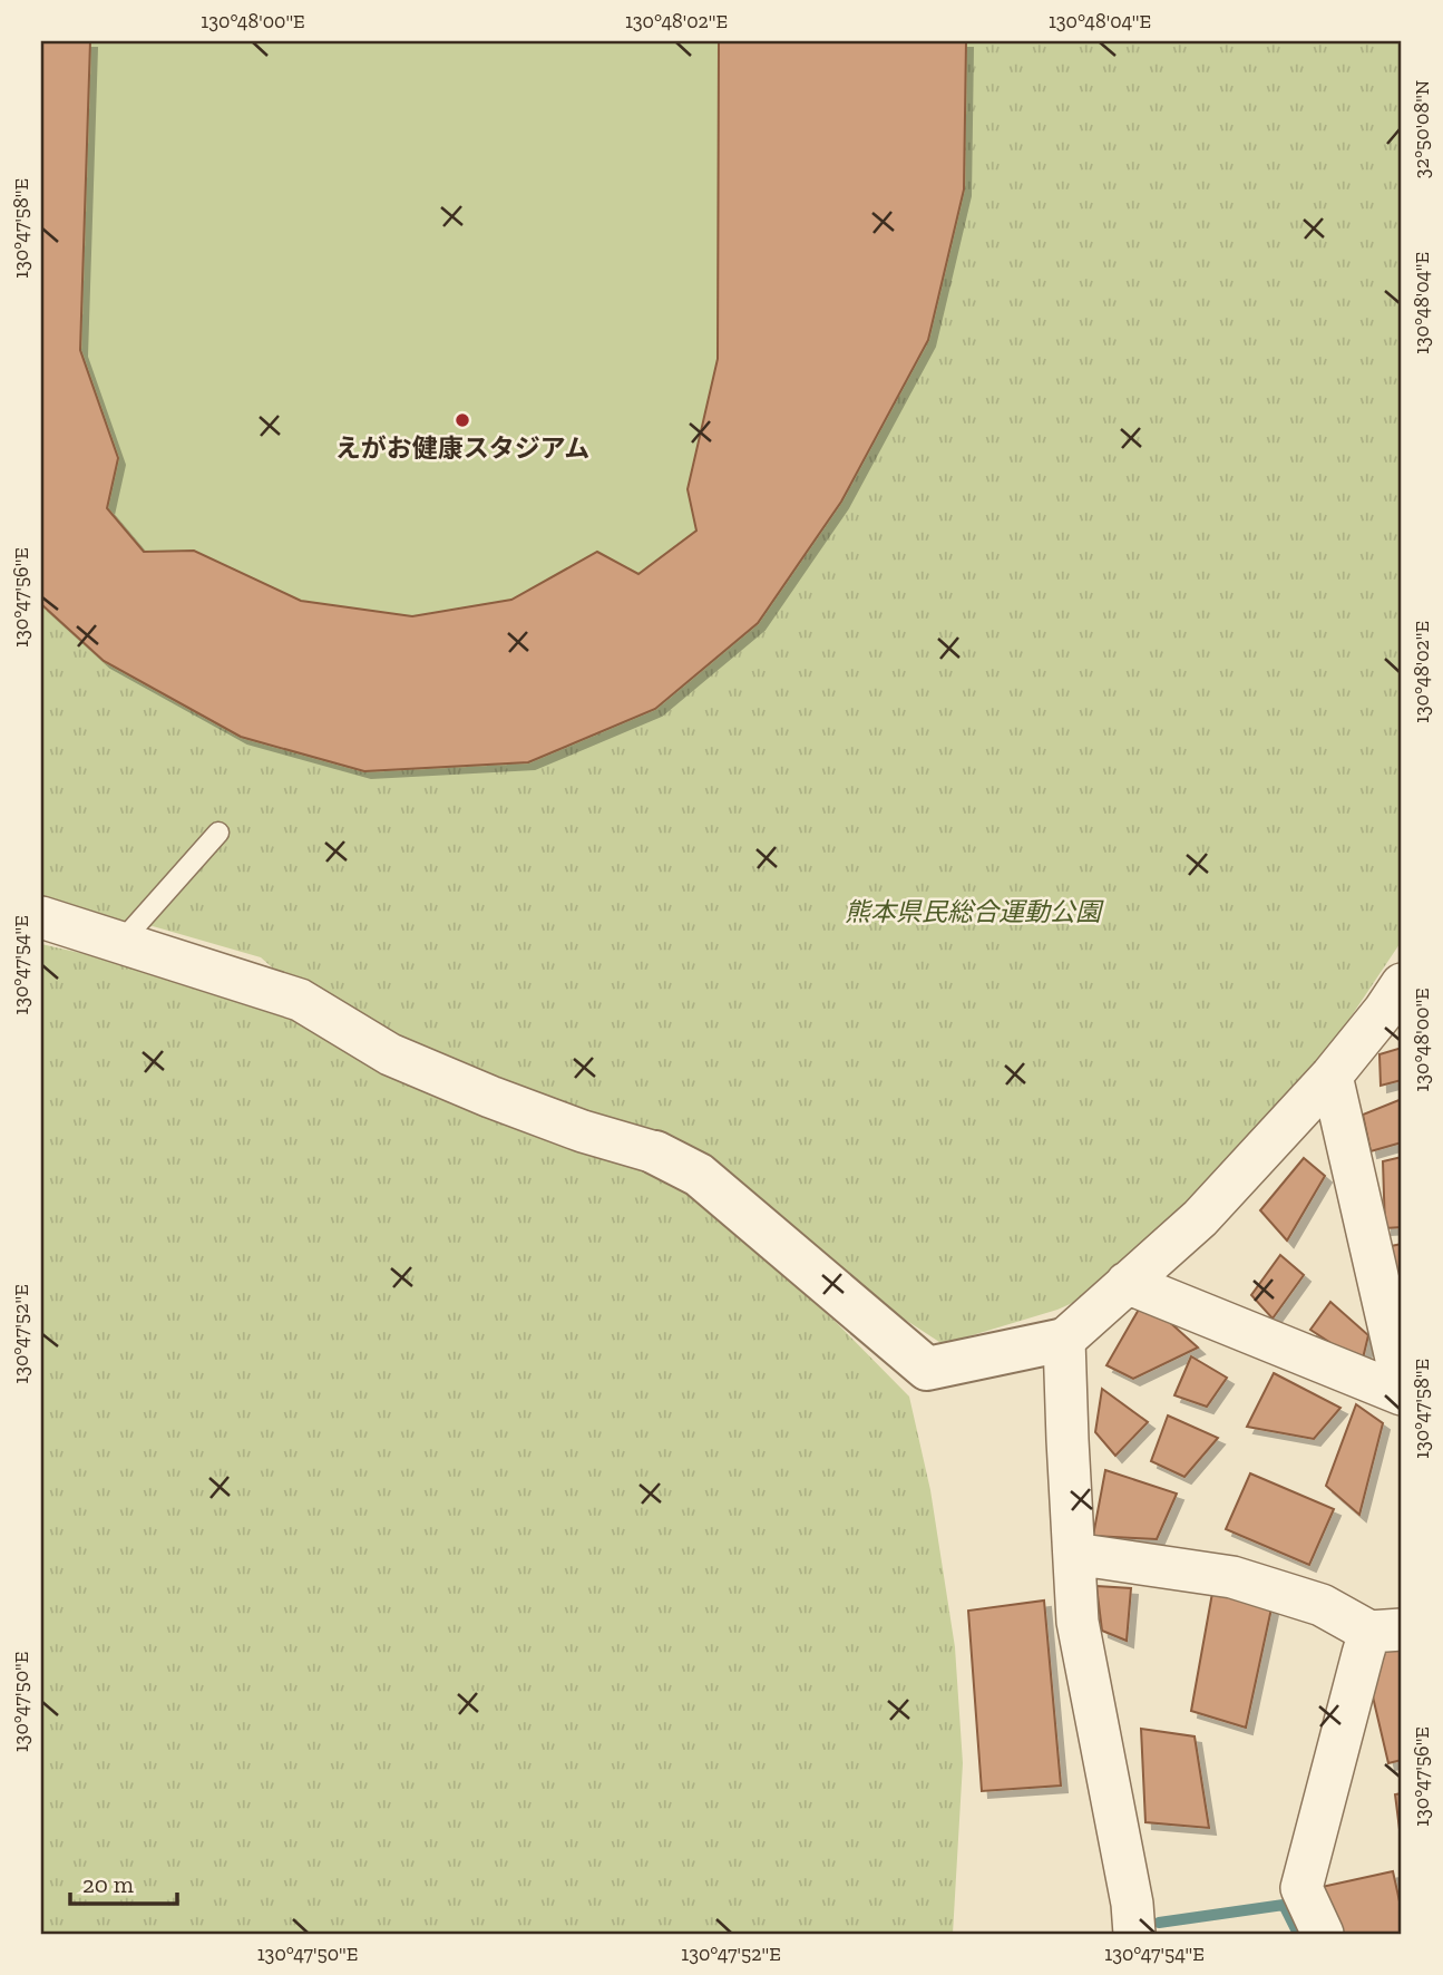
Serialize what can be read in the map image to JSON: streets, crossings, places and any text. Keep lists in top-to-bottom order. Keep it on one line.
{"parks":["熊本県民総合運動公園"],"places":["えがお健康スタジアム"],"scale_bar":"20 m","coordinates":["130°48'00\"E","130°48'02\"E","130°48'04\"E","32°50'08\"N","130°47'58\"E","130°47'56\"E","130°47'54\"E","130°47'52\"E","130°47'50\"E"]}
